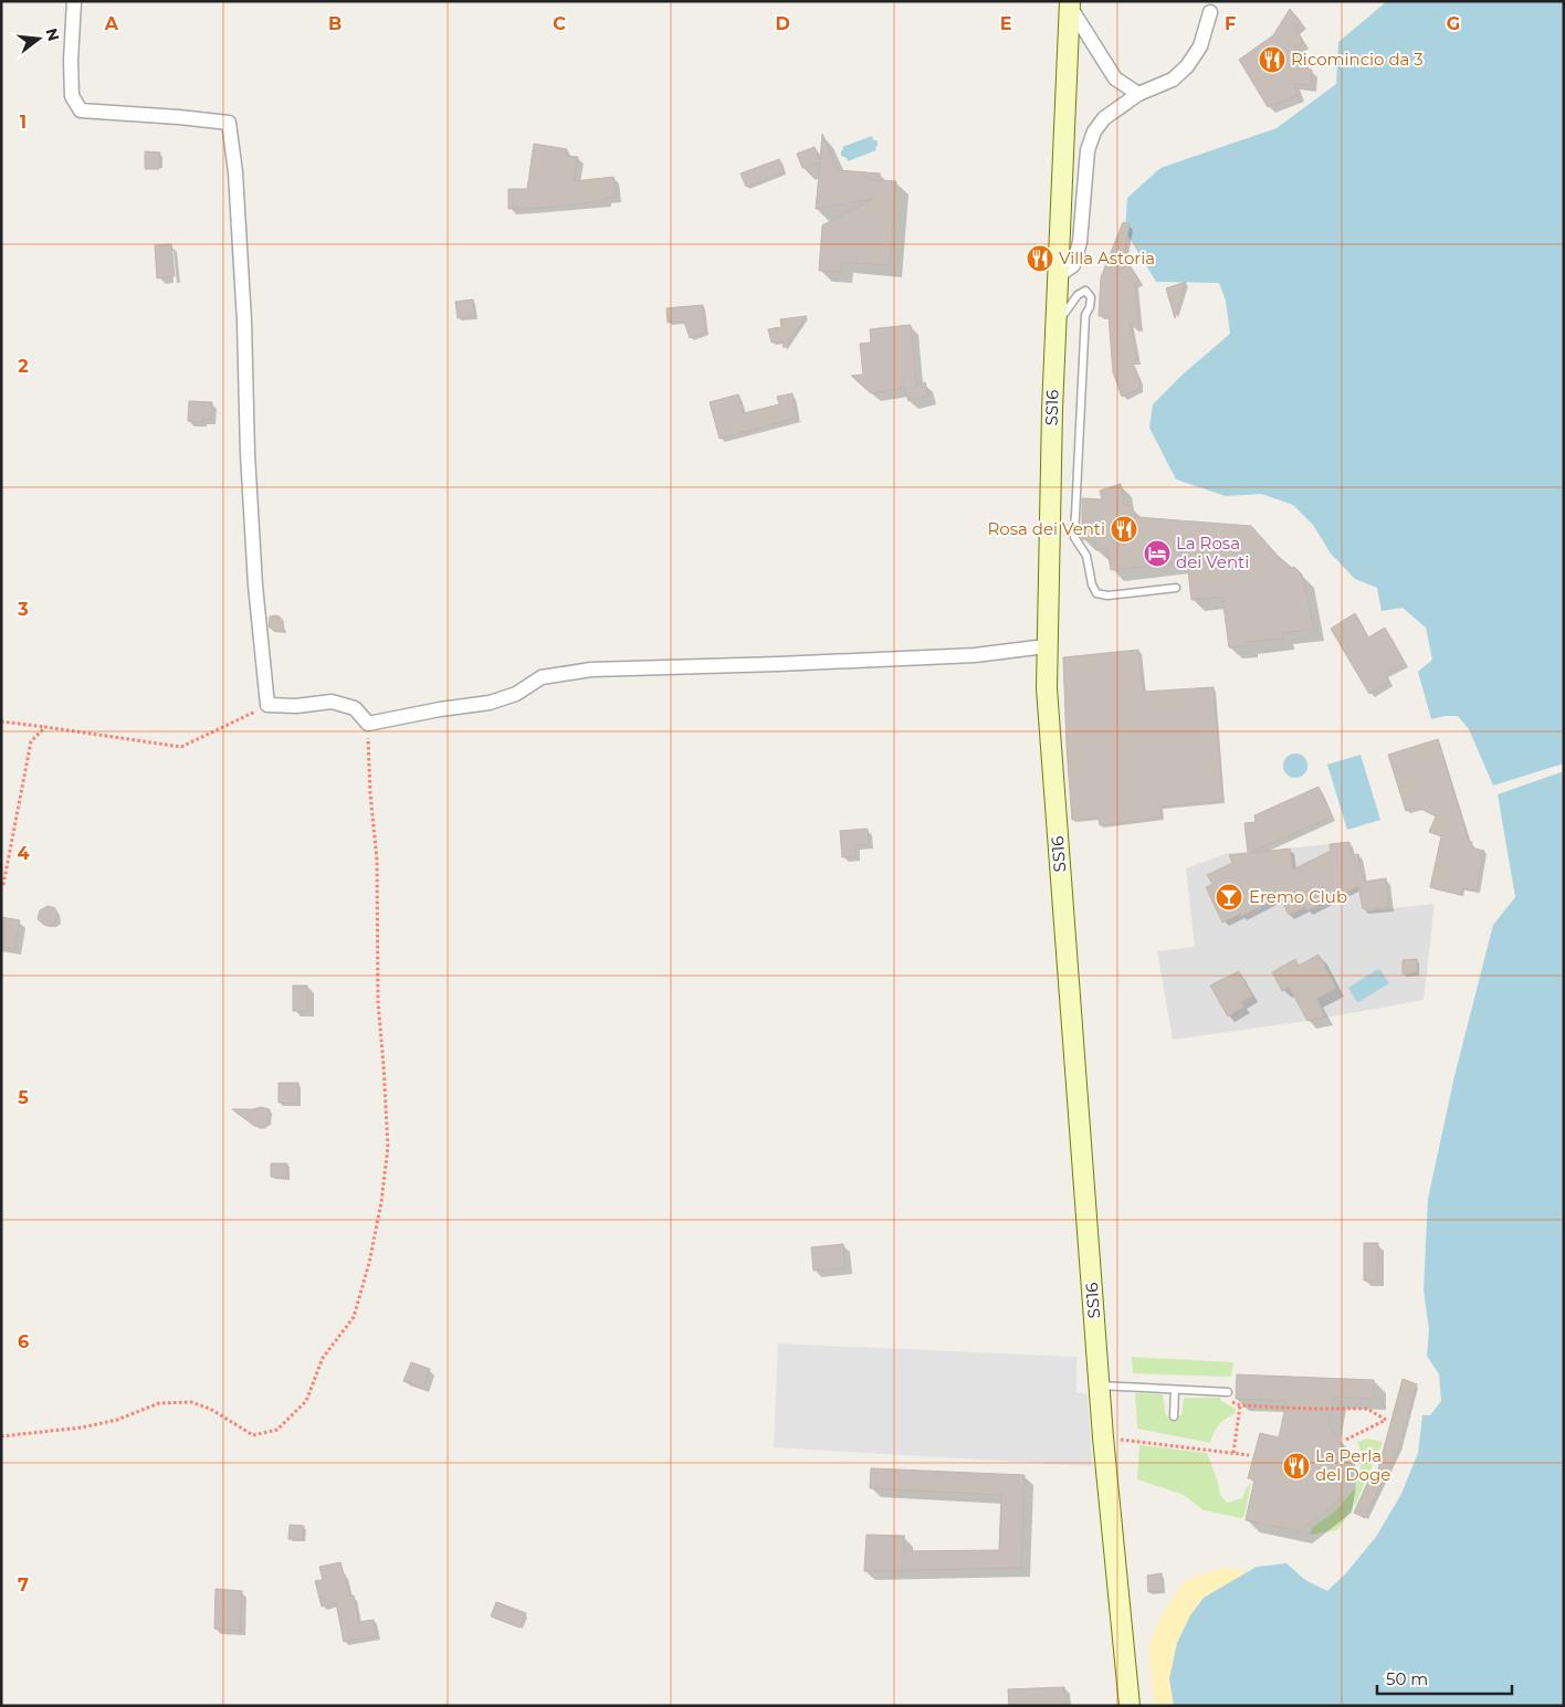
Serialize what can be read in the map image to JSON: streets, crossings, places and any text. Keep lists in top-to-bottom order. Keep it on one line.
{"streets":{"main road":["SS16"]},"places":{"restaurant":["Ricomincio da 3","Villa Astoria","Rosa dei Venti","La Perla del Doge"],"hotel":["La Rosa dei Venti"],"bar":["Eremo Club"]},"scale_bar":"50 m","north":"right","grid":{"columns":["A","B","C","D","E","F","G"],"rows":["1","2","3","4","5","6","7"]}}
